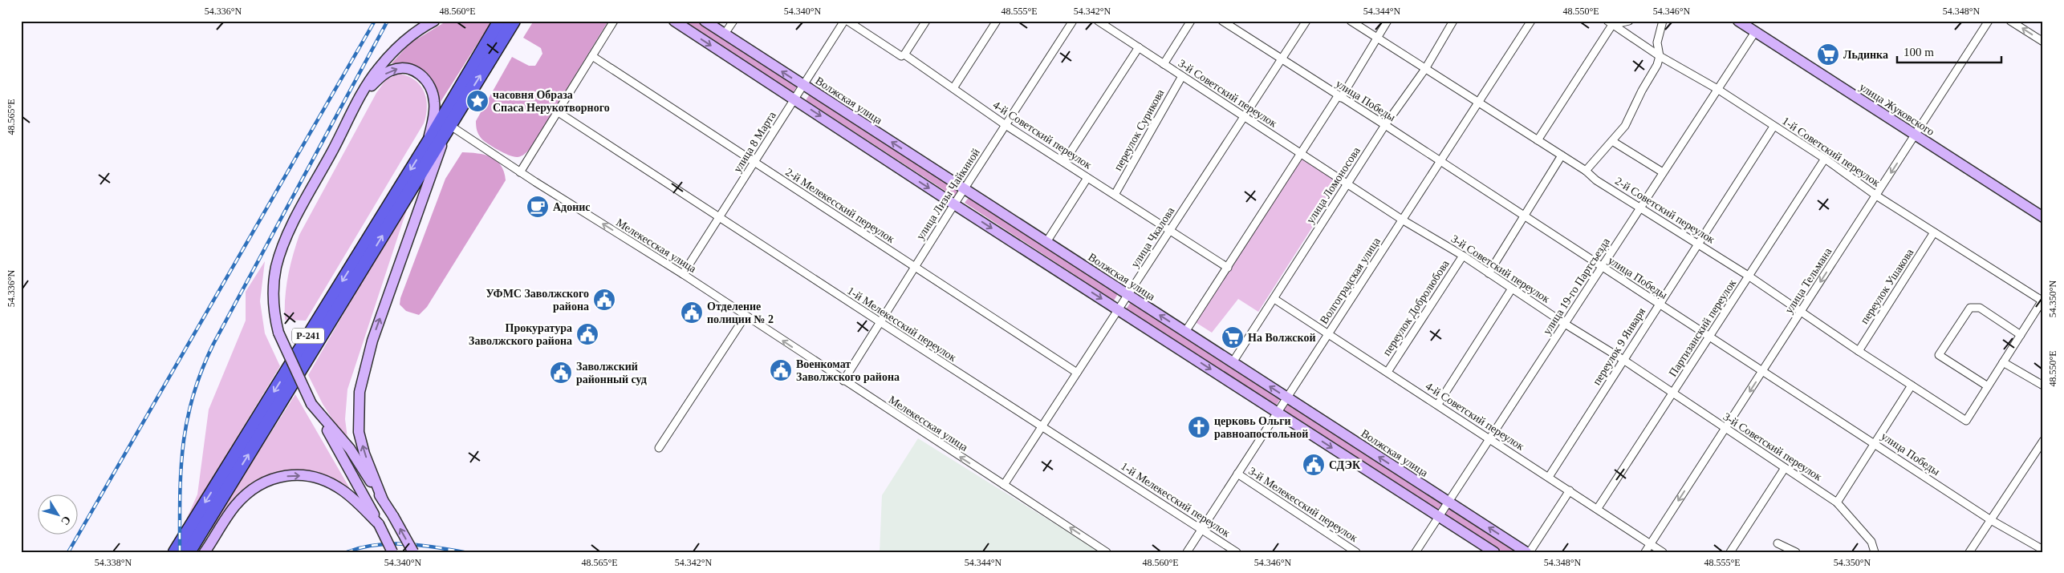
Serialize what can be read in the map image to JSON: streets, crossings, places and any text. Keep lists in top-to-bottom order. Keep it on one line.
{"streets":{"highway":["Р-241"],"main road":["Волжская улица","улица Жуковского"],"street":["3-й Советский переулок","улица Победы","переулок Сурикова","4-й Советский переулок","улица 8 Марта","1-й Советский переулок","улица Ломоносова","улица Лизы Чайкиной","2-й Мелекесский переулок","2-й Советский переулок","улица Чкалова","Мелекесская улица","Волгоградская улица","улица Тельмана","улица 19-го Партсъезда","переулок Ушакова","переулок Добролюбова","1-й Мелекесский переулок","Партизанский переулок","переулок 9 Января","3-й Мелекесский переулок"]},"crossings":[["3-й Советский переулок","переулок Сурикова"],["3-й Советский переулок","улица Ломоносова"],["3-й Советский переулок","улица Чкалова"],["3-й Советский переулок","Волгоградская улица"],["3-й Советский переулок","улица Тельмана"],["3-й Советский переулок","улица 19-го Партсъезда"],["3-й Советский переулок","переулок Добролюбова"],["3-й Советский переулок","Партизанский переулок"],["3-й Советский переулок","переулок 9 Января"],["Волжская улица","улица 8 Марта"],["Волжская улица","улица Ломоносова"],["Волжская улица","улица Лизы Чайкиной"],["Волжская улица","улица Чкалова"],["Волжская улица","Волгоградская улица"],["Волжская улица","улица 19-го Партсъезда"],["улица Победы","улица Ломоносова"],["улица Победы","улица Чкалова"],["улица Победы","Волгоградская улица"],["улица Победы","улица Тельмана"],["улица Победы","улица 19-го Партсъезда"],["улица Победы","Партизанский переулок"],["улица Победы","переулок 9 Января"],["улица Жуковского","улица Тельмана"],["улица Жуковского","улица 19-го Партсъезда"],["переулок Сурикова","4-й Советский переулок"],["4-й Советский переулок","улица 8 Марта"],["4-й Советский переулок","улица Ломоносова"],["4-й Советский переулок","улица Лизы Чайкиной"],["4-й Советский переулок","улица Чкалова"],["4-й Советский переулок","Волгоградская улица"],["4-й Советский переулок","улица Тельмана"],["4-й Советский переулок","улица 19-го Партсъезда"],["4-й Советский переулок","переулок Добролюбова"],["4-й Советский переулок","Партизанский переулок"],["4-й Советский переулок","переулок 9 Января"],["улица 8 Марта","2-й Мелекесский переулок"],["улица 8 Марта","Мелекесская улица"],["улица 8 Марта","1-й Мелекесский переулок"],["1-й Советский переулок","улица Тельмана"],["1-й Советский переулок","улица 19-го Партсъезда"],["1-й Советский переулок","переулок Ушакова"],["1-й Советский переулок","Партизанский переулок"],["1-й Советский переулок","переулок 9 Января"],["улица Ломоносова","2-й Советский переулок"],["улица Лизы Чайкиной","2-й Мелекесский переулок"],["улица Лизы Чайкиной","Мелекесская улица"],["улица Лизы Чайкиной","1-й Мелекесский переулок"],["2-й Мелекесский переулок","улица Чкалова"],["2-й Советский переулок","Волгоградская улица"],["2-й Советский переулок","улица Тельмана"],["2-й Советский переулок","улица 19-го Партсъезда"],["2-й Советский переулок","переулок Ушакова"],["2-й Советский переулок","Партизанский переулок"],["2-й Советский переулок","переулок 9 Января"],["улица Чкалова","Мелекесская улица"],["улица Чкалова","1-й Мелекесский переулок"],["Мелекесская улица","Р-241"],["Волгоградская улица","1-й Мелекесский переулок"],["Волгоградская улица","3-й Мелекесский переулок"]],"one_way":["Мелекесская улица","улица Тельмана"],"places":{"supermarket":["Льдинка","На Волжской"],"place":["часовня Образа Спаса Нерукотворного"],"cafe":["Адонис"],"public building":["УФМС Заволжского района","Отделение полиции № 2","Прокуратура Заволжского района","Военкомат Заволжского района","Заволжский районный суд","СДЭК"],"church":["церковь Ольги равноапостольной"]},"scale_bar":"100 m","north":"bottom right","coordinates":["54.336°N","48.560°E","54.340°N","48.555°E","54.342°N","54.344°N","48.550°E","54.346°N","54.348°N","48.565°E","54.350°N","54.338°N"]}
